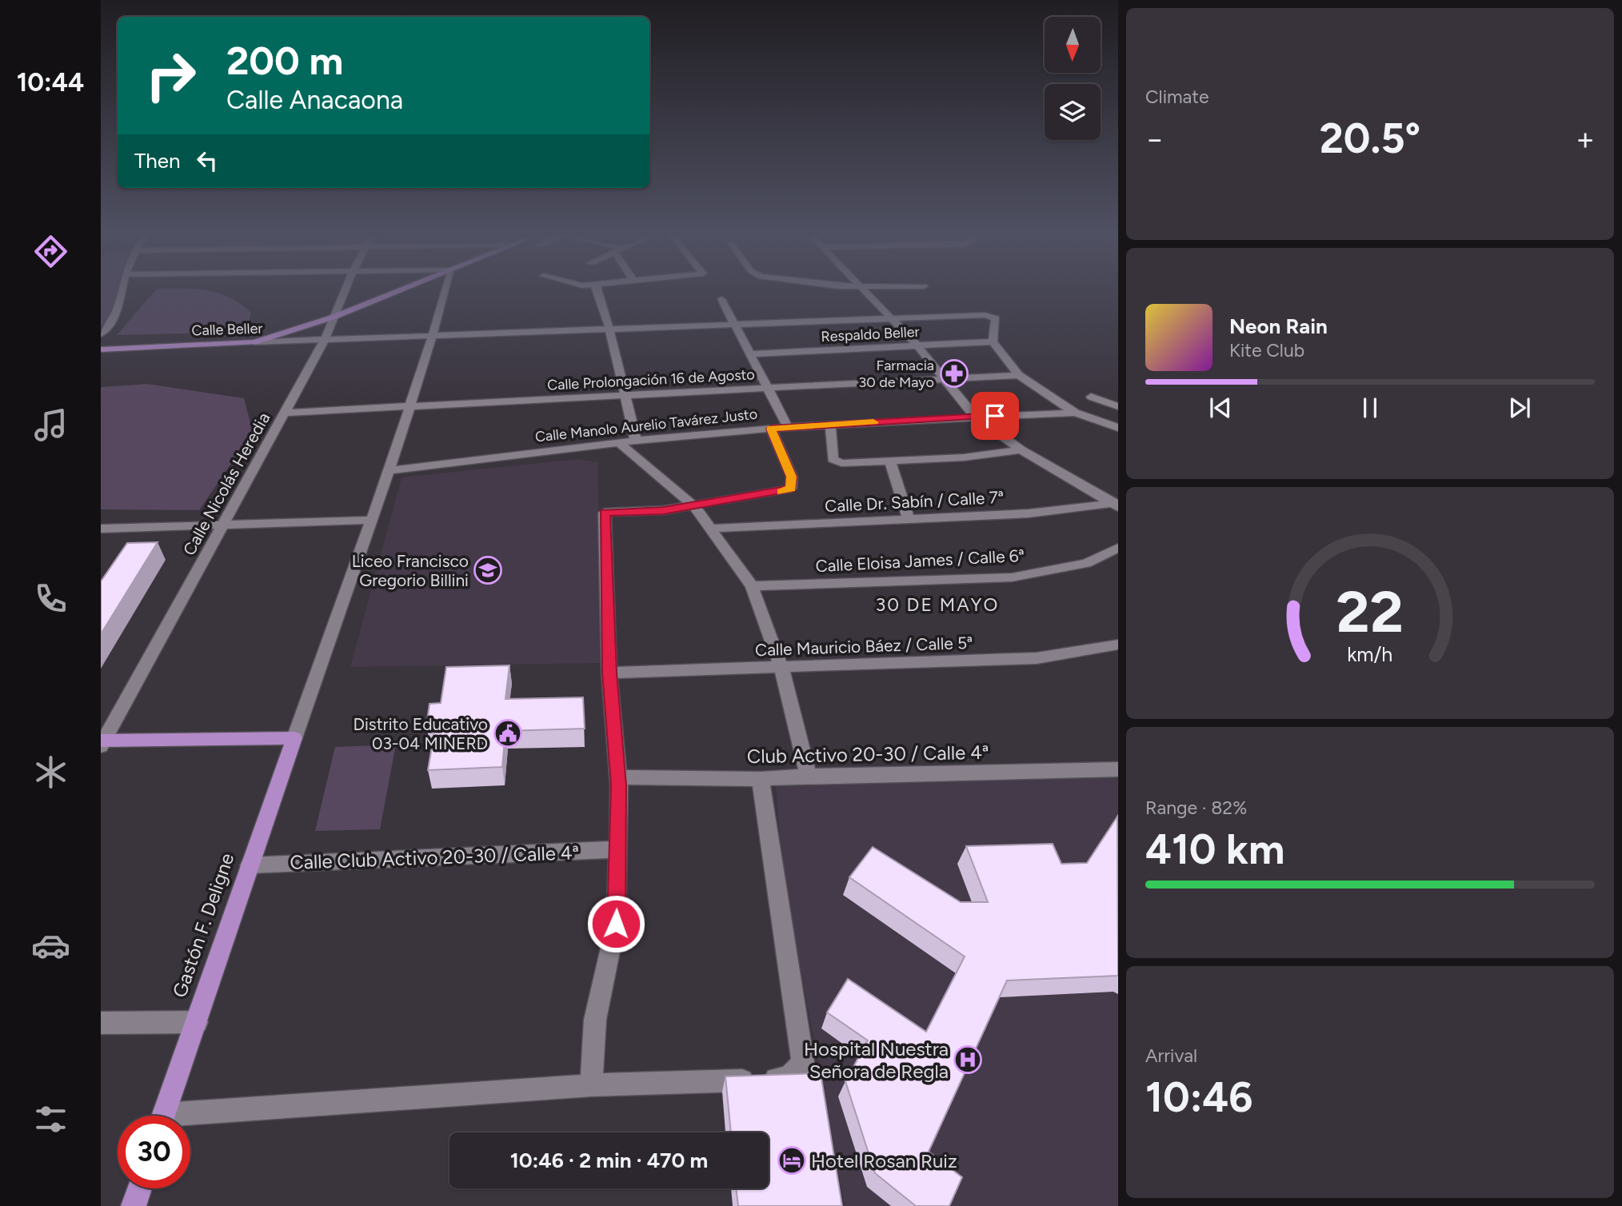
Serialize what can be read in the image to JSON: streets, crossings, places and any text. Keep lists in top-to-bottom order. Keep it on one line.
{"streets":{"main road":["Calle Beller","Gastón F. Deligne"],"street":["Respaldo Beller","Calle Prolongación 16 de Agosto","Calle Manolo Aurelio Tavárez Justo","Calle Nicolás Heredia","Calle Dr. Sabín / Calle 7ª","Calle Eloisa James / Calle 6ª","Calle Mauricio Báez / Calle 5ª","Club Activo 20-30 / Calle 4ª","Calle Club Activo 20-30 / Calle 4ª"]},"crossings":[["Calle Beller","Respaldo Beller"],["Calle Beller","Calle Nicolás Heredia"],["Calle Prolongación 16 de Agosto","Calle Nicolás Heredia"],["Calle Club Activo 20-30 / Calle 4ª","Gastón F. Deligne"]],"districts":["30 DE MAYO"],"places":{"pharmacy":["Farmacia 30 de Mayo"],"school or university":["Liceo Francisco Gregorio Billini"],"public building":["Distrito Educativo 03-04 MINERD"],"hospital":["Hospital Nuestra Señora de Regla"],"hotel":["Hotel Rosan Ruiz"]},"north":"bottom","page":{"tabs":"10:44","tile":["Climate",["Range · 82%","410 km"],["Arrival","10:46"]],"turn":["200 m","Calle Anacaona"],"heat":["−","20.5°","+"],"then":"Then","song":["Neon Rain","Kite Club"],"limit":"30","trip":"10:46 · 2 min · 470 m","gauge":["22","km/h"]}}
